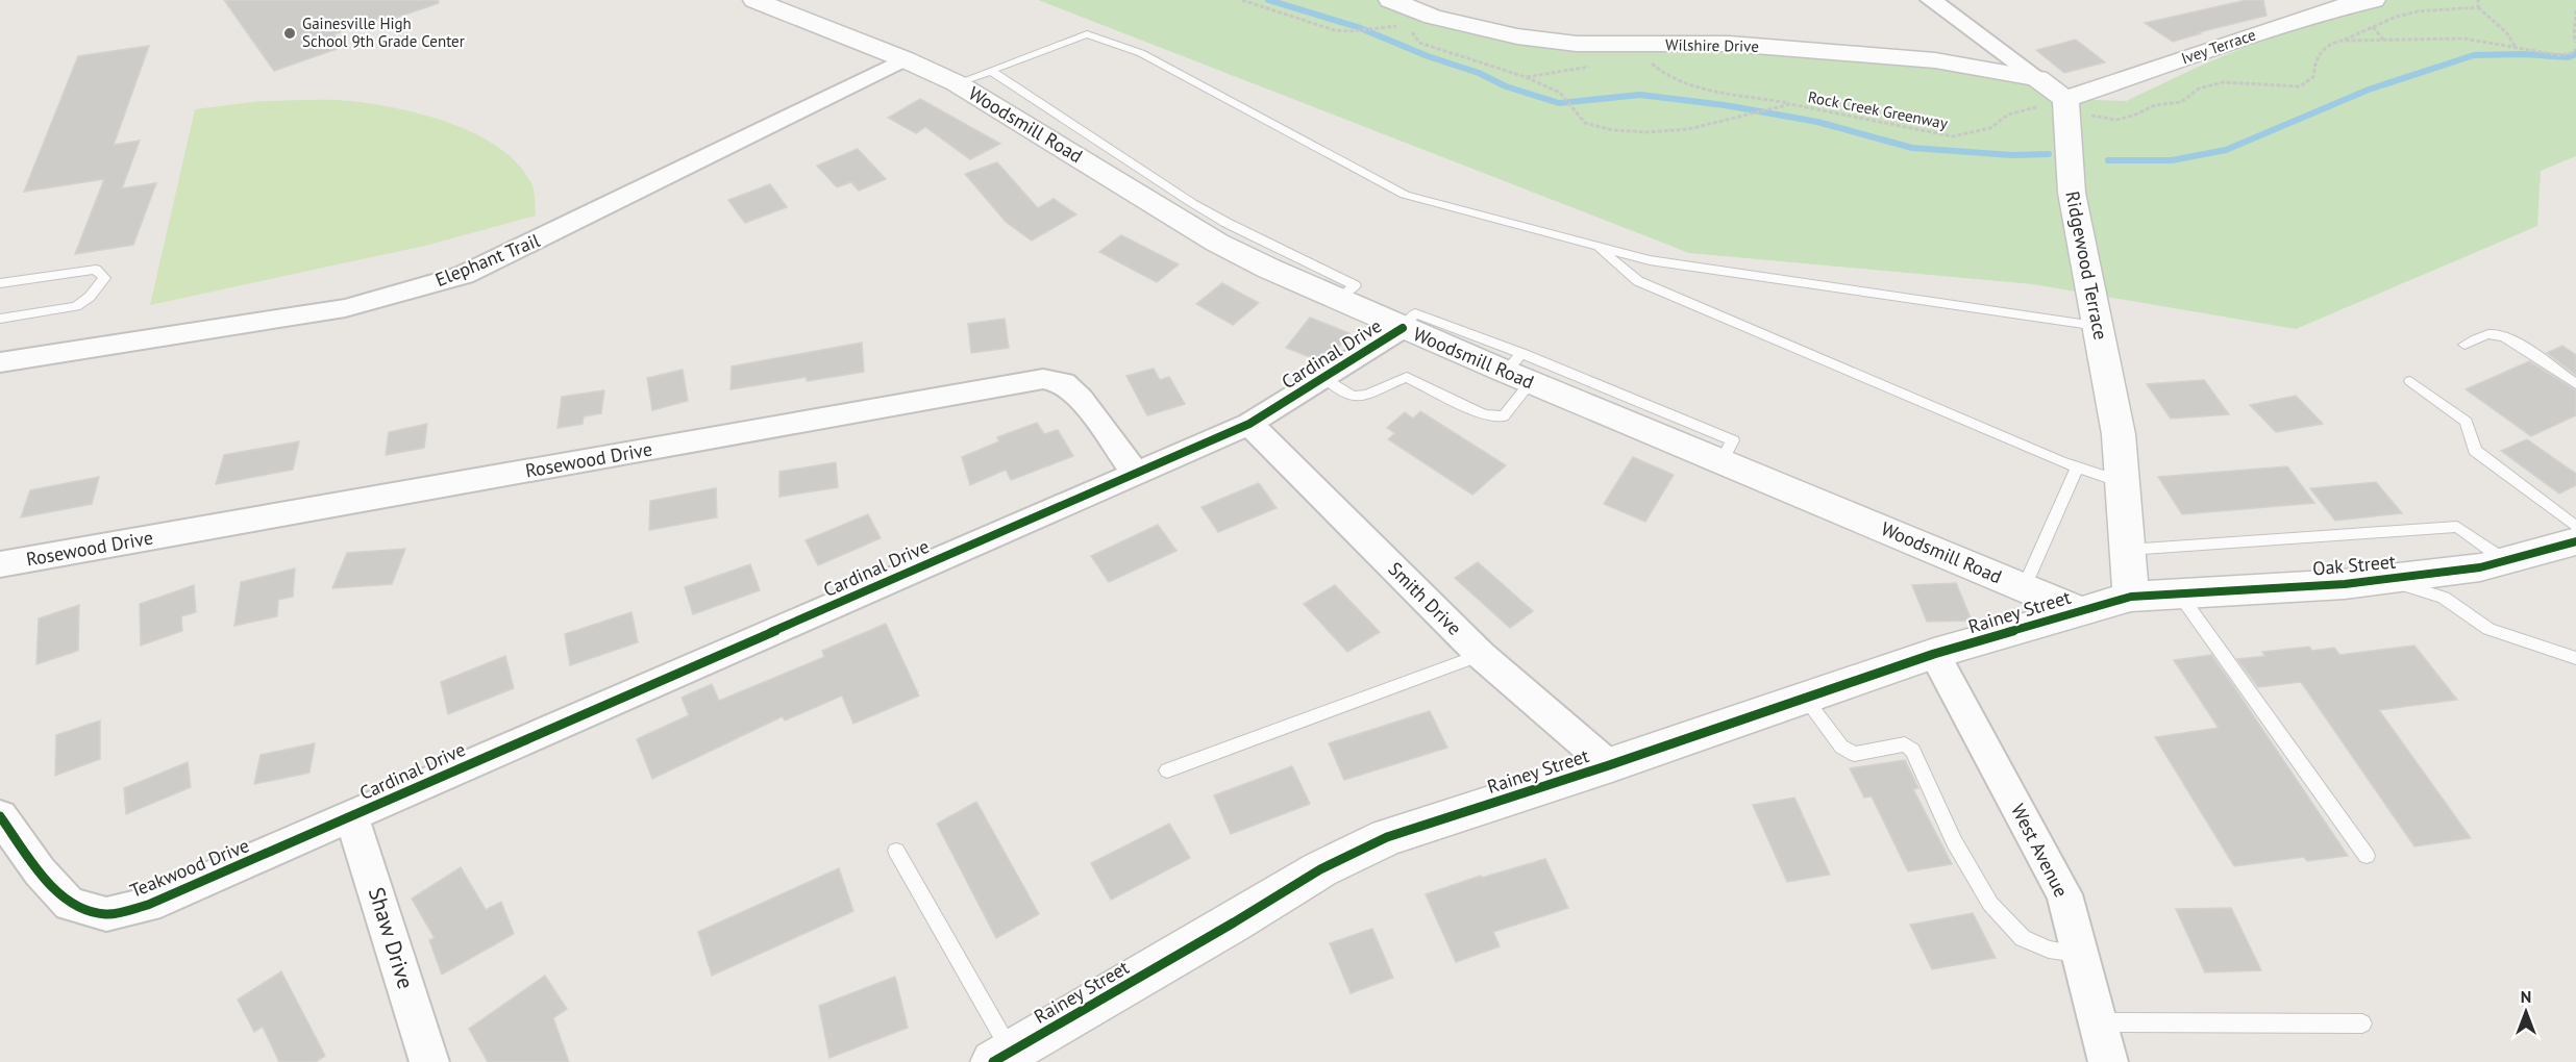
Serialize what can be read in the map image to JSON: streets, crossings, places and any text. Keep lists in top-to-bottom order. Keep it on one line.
{"streets":{"street":["Wilshire Drive","Ivey Terrace","Woodsmill Road","Elephant Trail","Ridgewood Terrace","Cardinal Drive","Rosewood Drive","Oak Street","Smith Drive","Rainey Street","West Avenue","Teakwood Drive","Shaw Drive"],"path":["Rock Creek Greenway"]},"crossings":[["Ivey Terrace","Rock Creek Greenway"],["Ivey Terrace","Ridgewood Terrace"],["Rock Creek Greenway","Ridgewood Terrace"],["Woodsmill Road","Elephant Trail"],["Woodsmill Road","Cardinal Drive"],["Woodsmill Road","Rainey Street"],["Ridgewood Terrace","Oak Street"],["Ridgewood Terrace","Rainey Street"],["Cardinal Drive","Rosewood Drive"],["Cardinal Drive","Smith Drive"],["Cardinal Drive","Teakwood Drive"],["Cardinal Drive","Shaw Drive"],["Oak Street","Rainey Street"],["Smith Drive","Rainey Street"],["Rainey Street","West Avenue"],["Teakwood Drive","Shaw Drive"]],"places":["Gainesville High School 9th Grade Center"],"north":"top"}
